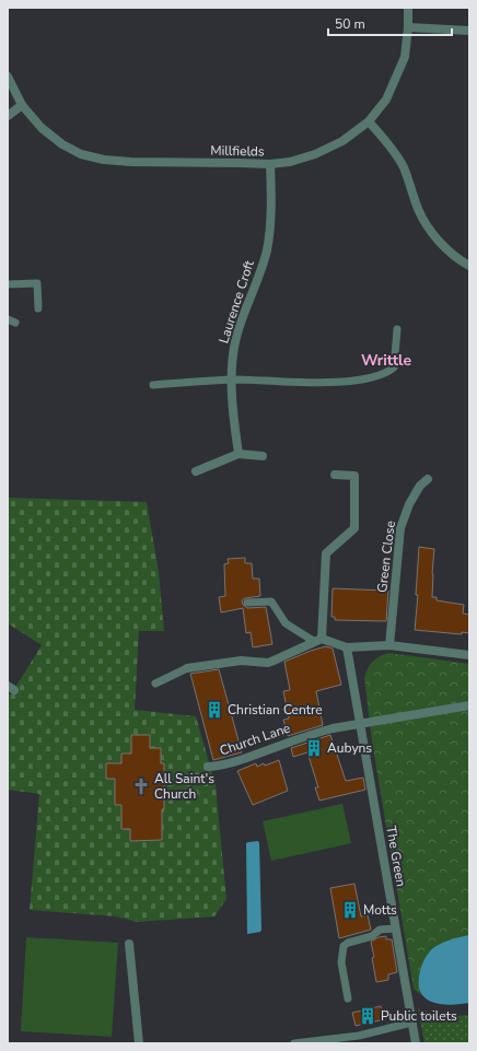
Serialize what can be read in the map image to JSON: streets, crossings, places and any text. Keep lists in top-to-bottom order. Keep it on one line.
{"streets":{"street":["Millfields","Laurence Croft","Green Close","Church Lane","The Green"]},"crossings":[["Millfields","Laurence Croft"],["Church Lane","The Green"]],"districts":["Writtle"],"places":{"building":["Christian Centre","Aubyns","Motts","Public toilets"],"church":["All Saint's Church"]},"scale_bar":"50 m"}
